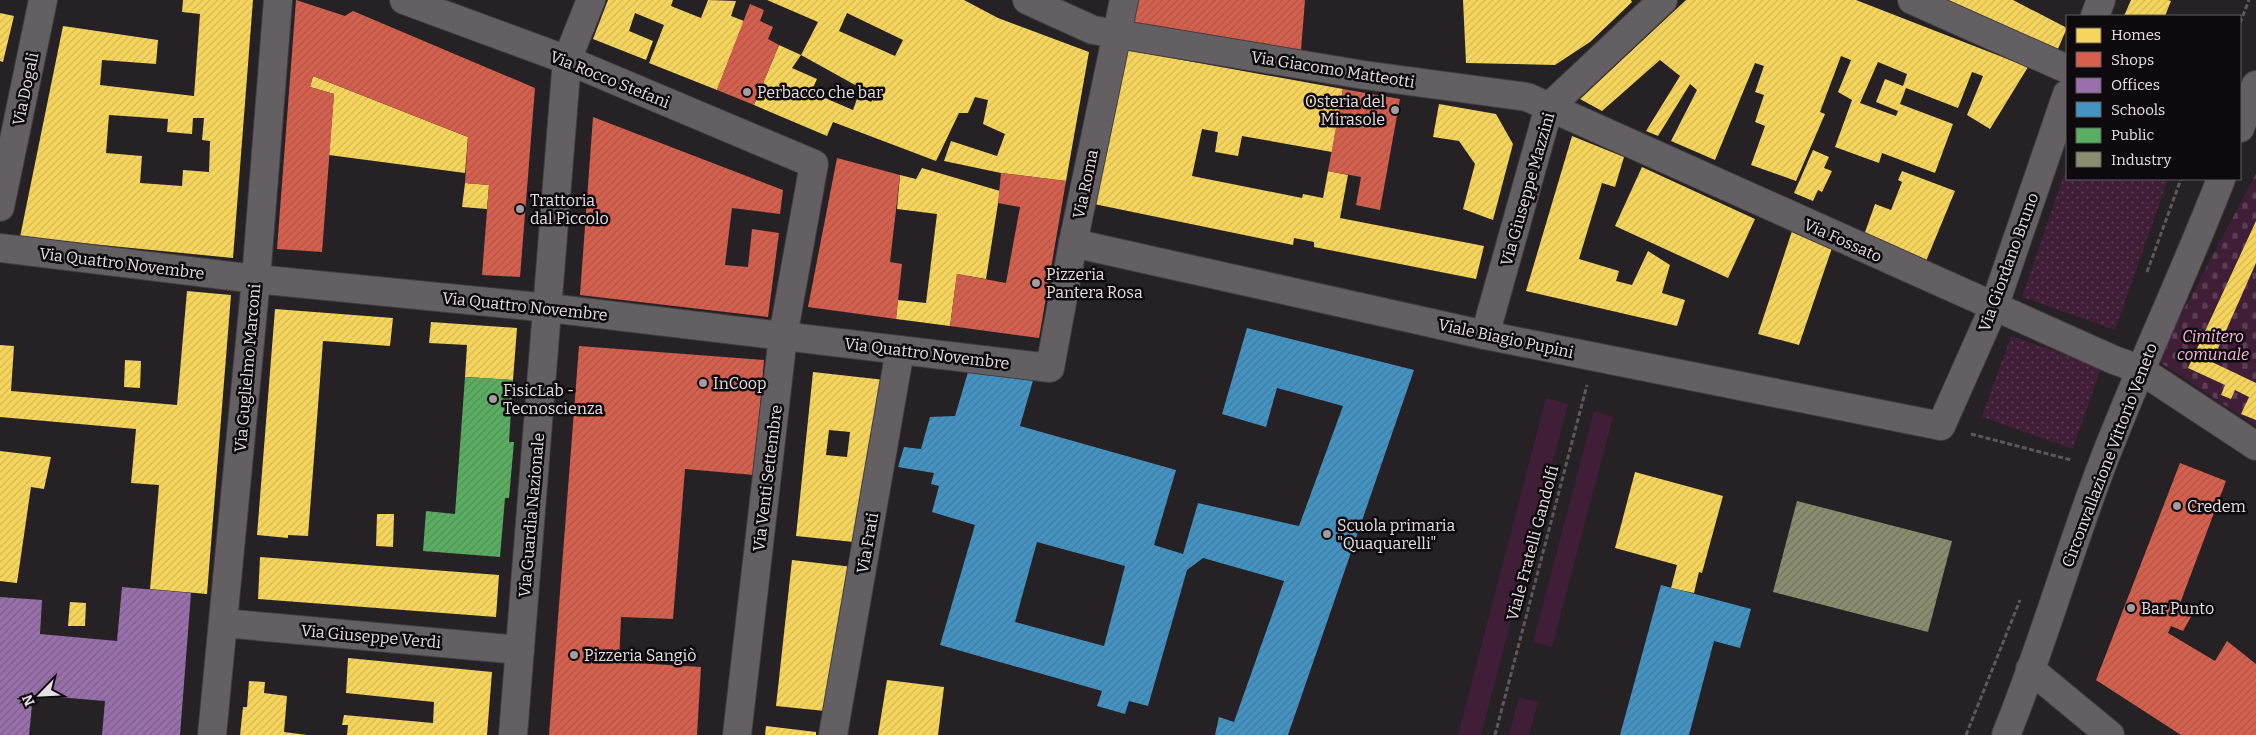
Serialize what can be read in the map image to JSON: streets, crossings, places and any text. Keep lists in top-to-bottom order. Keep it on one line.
{"streets":{"street":["Via Giacomo Matteotti","Via Rocco Stefani","Via Dogali","Via Roma","Via Giuseppe Mazzini","Via Fossato","Via Giordano Bruno","Via Quattro Novembre","Viale Biagio Pupini","Via Guglielmo Marconi","Circonvallazione Vittorio Veneto","Via Venti Settembre","Via Guardia Nazionale","Via Frati","Via Giuseppe Verdi"],"path":["Viale Fratelli Gandolfi"]},"crossings":[["Via Giacomo Matteotti","Via Roma"],["Via Giacomo Matteotti","Via Giuseppe Mazzini"],["Via Giacomo Matteotti","Via Fossato"],["Via Rocco Stefani","Via Venti Settembre"],["Via Rocco Stefani","Via Guardia Nazionale"],["Via Roma","Via Quattro Novembre"],["Via Roma","Viale Biagio Pupini"],["Via Giuseppe Mazzini","Via Fossato"],["Via Giuseppe Mazzini","Viale Biagio Pupini"],["Via Fossato","Via Giordano Bruno"],["Via Fossato","Circonvallazione Vittorio Veneto"],["Via Giordano Bruno","Viale Biagio Pupini"],["Via Quattro Novembre","Via Guglielmo Marconi"],["Via Quattro Novembre","Via Venti Settembre"],["Via Quattro Novembre","Via Guardia Nazionale"],["Via Quattro Novembre","Via Frati"],["Viale Biagio Pupini","Viale Fratelli Gandolfi"],["Via Guglielmo Marconi","Via Giuseppe Verdi"],["Via Guardia Nazionale","Via Giuseppe Verdi"]],"parks":["Cimitero comunale"],"places":["Perbacco che bar","Osteria del Mirasole","Trattoria dal Piccolo","Pizzeria Pantera Rosa","InCoop","FisicLab - Tecnoscienza","Credem","Scuola primaria \"Quaquarelli\"","Bar Punto","Pizzeria Sangiò"],"legend":["Homes","Shops","Offices","Schools","Public","Industry"],"north":"bottom left"}
